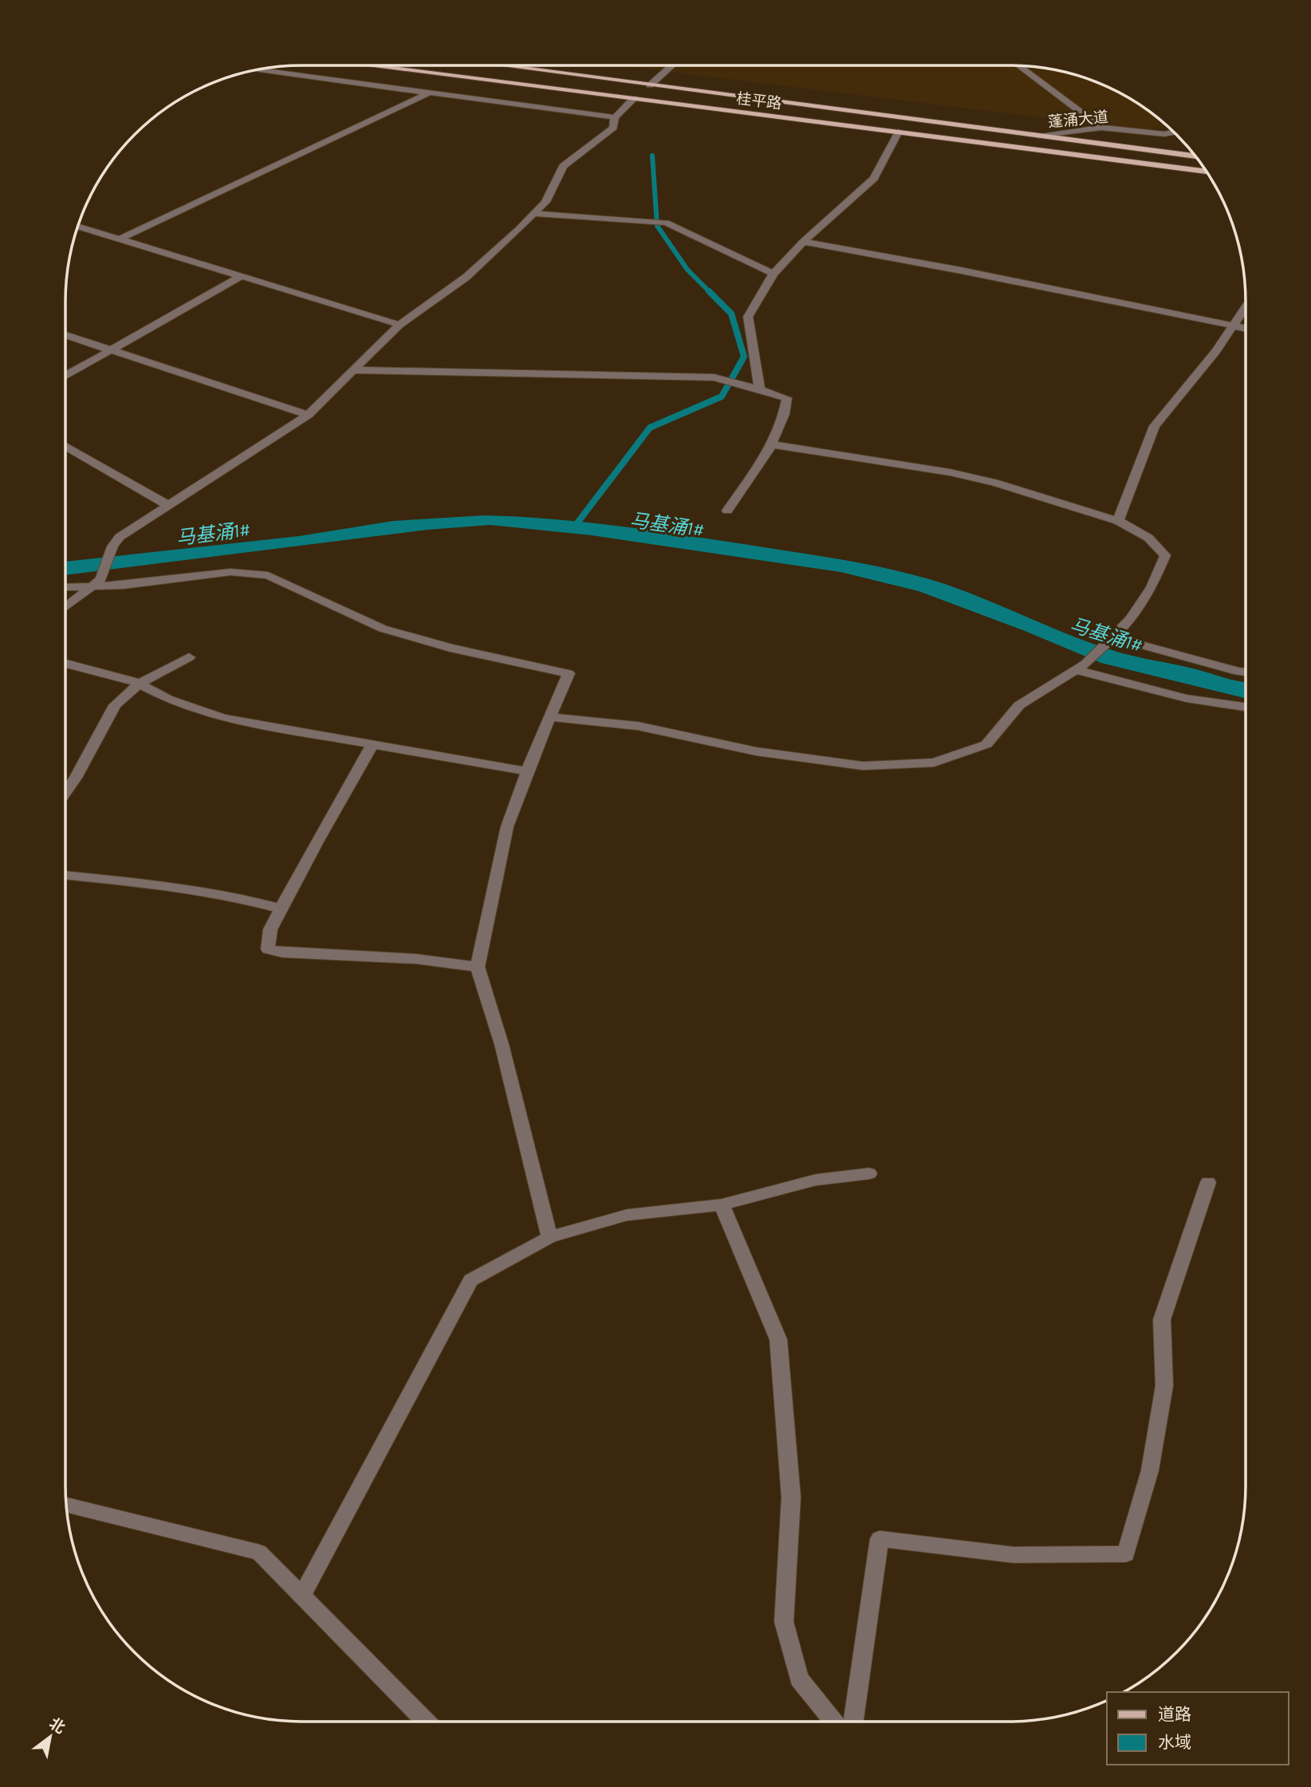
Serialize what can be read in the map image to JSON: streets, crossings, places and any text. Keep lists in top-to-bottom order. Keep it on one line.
{"streets":{"main road":["桂平路"],"street":["蓬涌大道"]},"crossings":[["桂平路","蓬涌大道"]],"water":["马基涌1#"],"legend":["道路","水域"],"north":"top right"}
